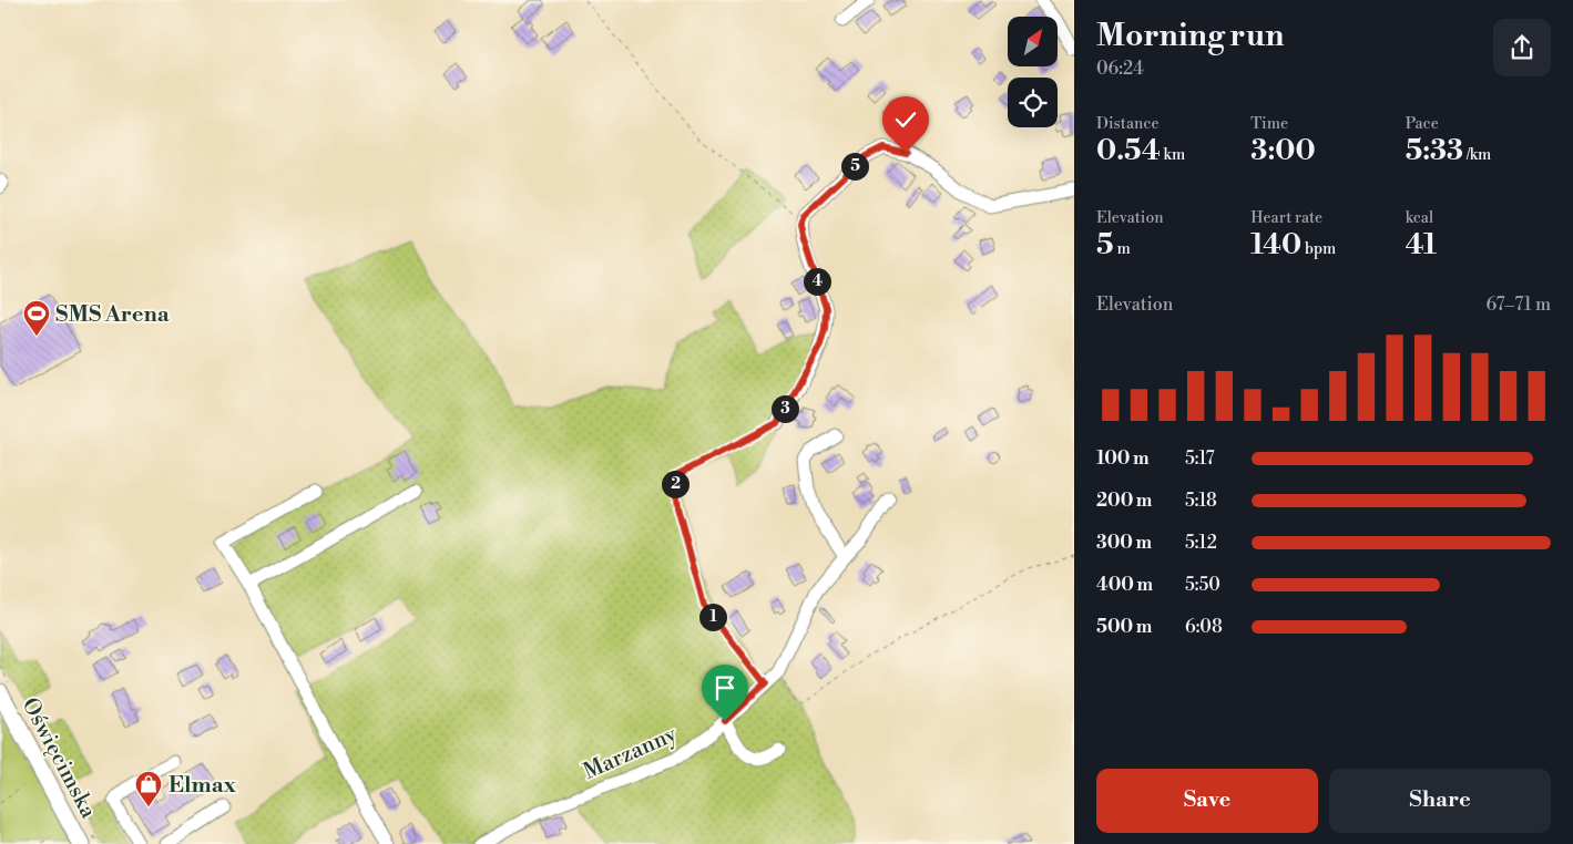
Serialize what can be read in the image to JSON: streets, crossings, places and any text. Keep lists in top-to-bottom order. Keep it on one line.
{"streets":{"main road":["Oświęcimska"],"street":["Marzanny"]},"places":{"sports":["SMS Arena"],"shop":["Elmax"]},"north":"top right","page":{"heading":["Morning run","06:24"],"stats":[["Distance","0.54 km"],["Time","3:00"],["Pace","5:33 /km"],["Elevation","5 m"],["Heart rate","140 bpm"],["kcal","41"]],"pins":["5","4","3","2","1"],"chart":["Elevation","67–71 m"],"list":[{"name":"100 m","note":"5:17"},{"name":"200 m","note":"5:18"},{"name":"300 m","note":"5:12"},{"name":"400 m","note":"5:50"},{"name":"500 m","note":"6:08"}],"buttons":["Save","Share"]}}
